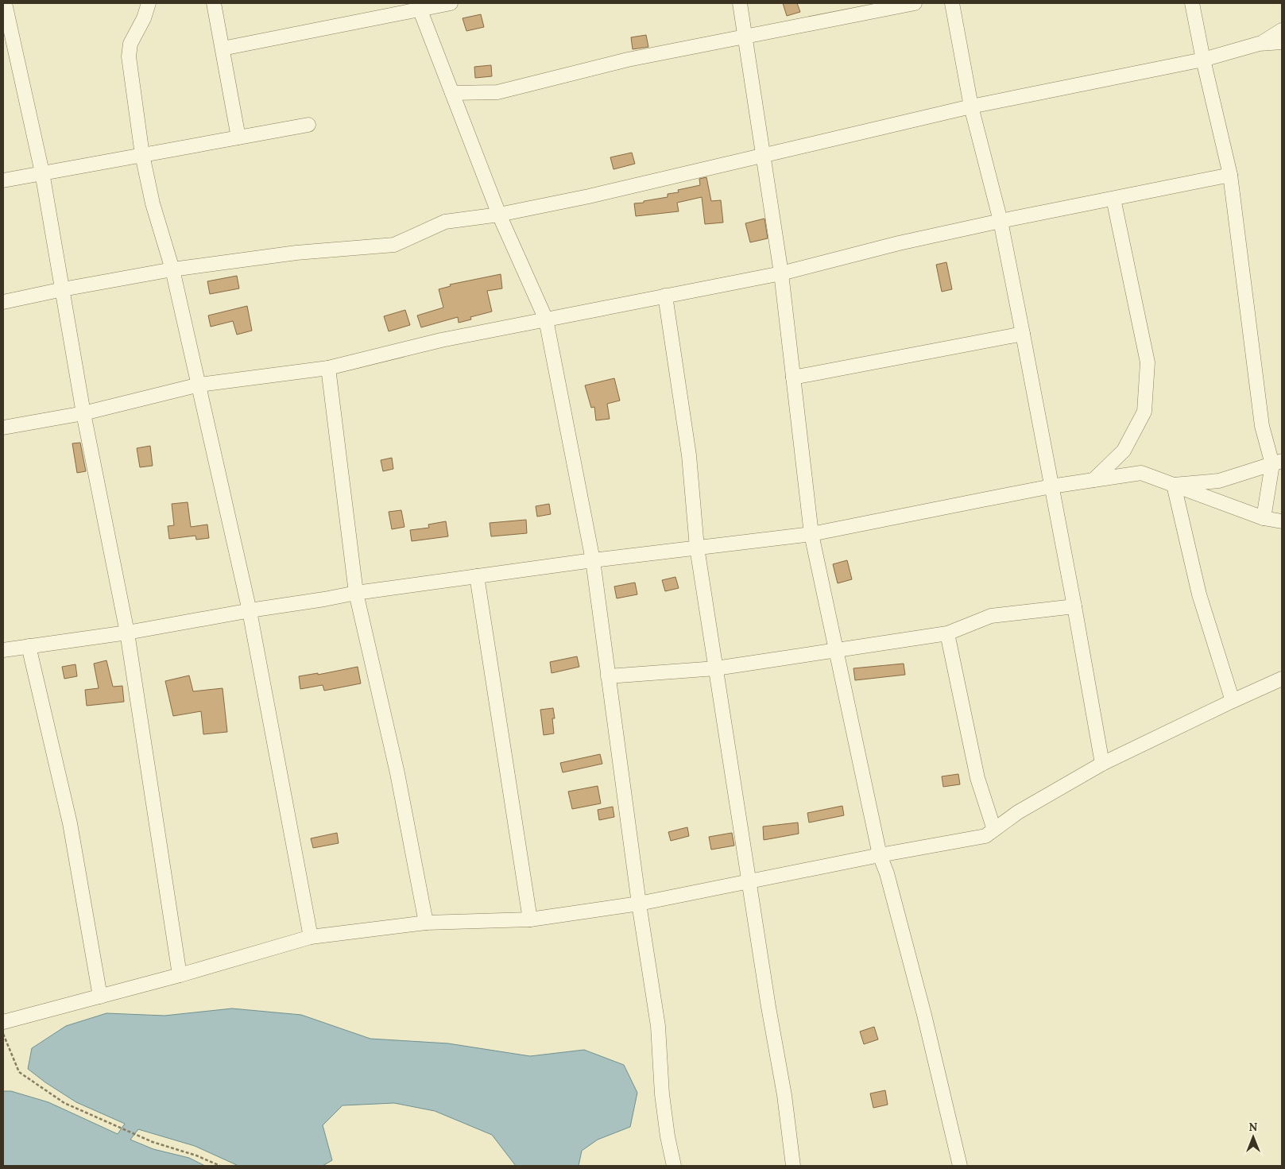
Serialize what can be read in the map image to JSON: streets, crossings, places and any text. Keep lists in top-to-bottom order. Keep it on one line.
{"north":"top"}
